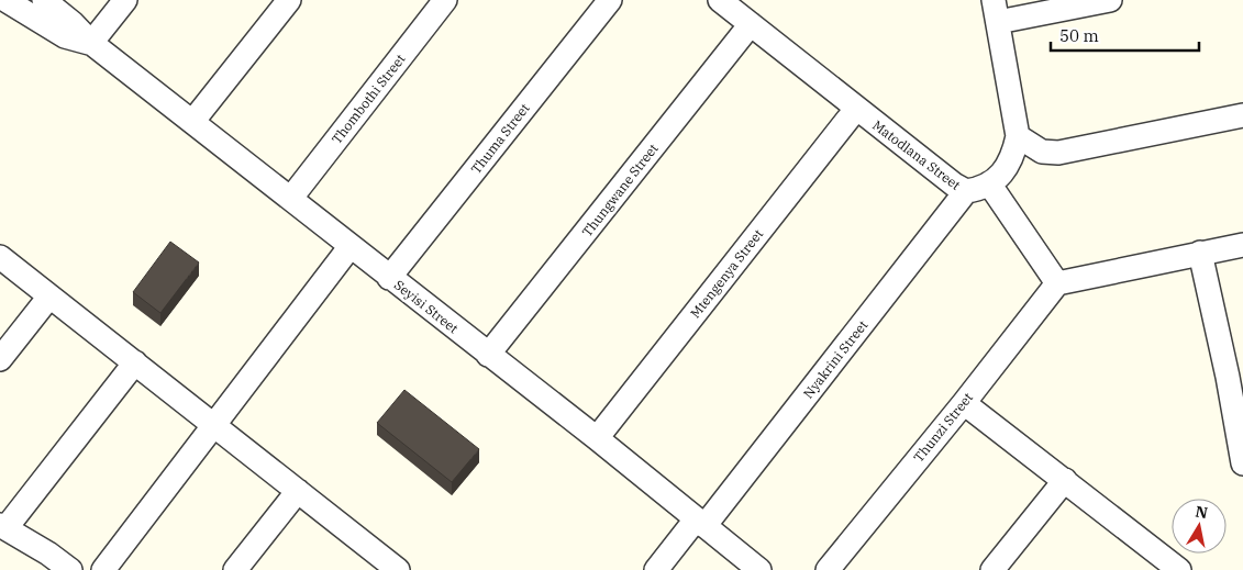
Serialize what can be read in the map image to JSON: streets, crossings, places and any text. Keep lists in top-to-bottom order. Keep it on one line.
{"streets":{"street":["Thombothi Street","Thuma Street","Matodlana Street","Thungwane Street","Mtengenya Street","Seyisi Street","Nyakrini Street","Thunzi Street"]},"crossings":[["Thombothi Street","Seyisi Street"],["Thuma Street","Seyisi Street"],["Matodlana Street","Thungwane Street"],["Matodlana Street","Mtengenya Street"],["Matodlana Street","Nyakrini Street"],["Thungwane Street","Seyisi Street"],["Mtengenya Street","Seyisi Street"],["Seyisi Street","Nyakrini Street"]],"scale_bar":"50 m","north":"top"}
